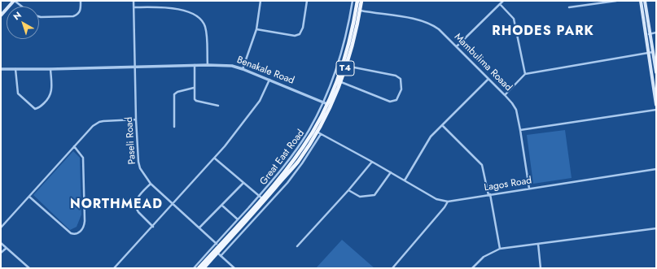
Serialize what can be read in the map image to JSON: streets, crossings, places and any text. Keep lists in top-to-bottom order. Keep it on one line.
{"streets":{"main road":["T4","Great East Road"],"street":["Mambulima Roaad","Benakale Road","Paseli Road","Lagos Road"]},"crossings":[["Mambulima Roaad","Great East Road"],["Mambulima Roaad","Lagos Road"],["Benakale Road","Paseli Road"],["Benakale Road","Great East Road"],["Paseli Road","Great East Road"]],"districts":["RHODES PARK","NORTHMEAD"],"north":"top left"}
